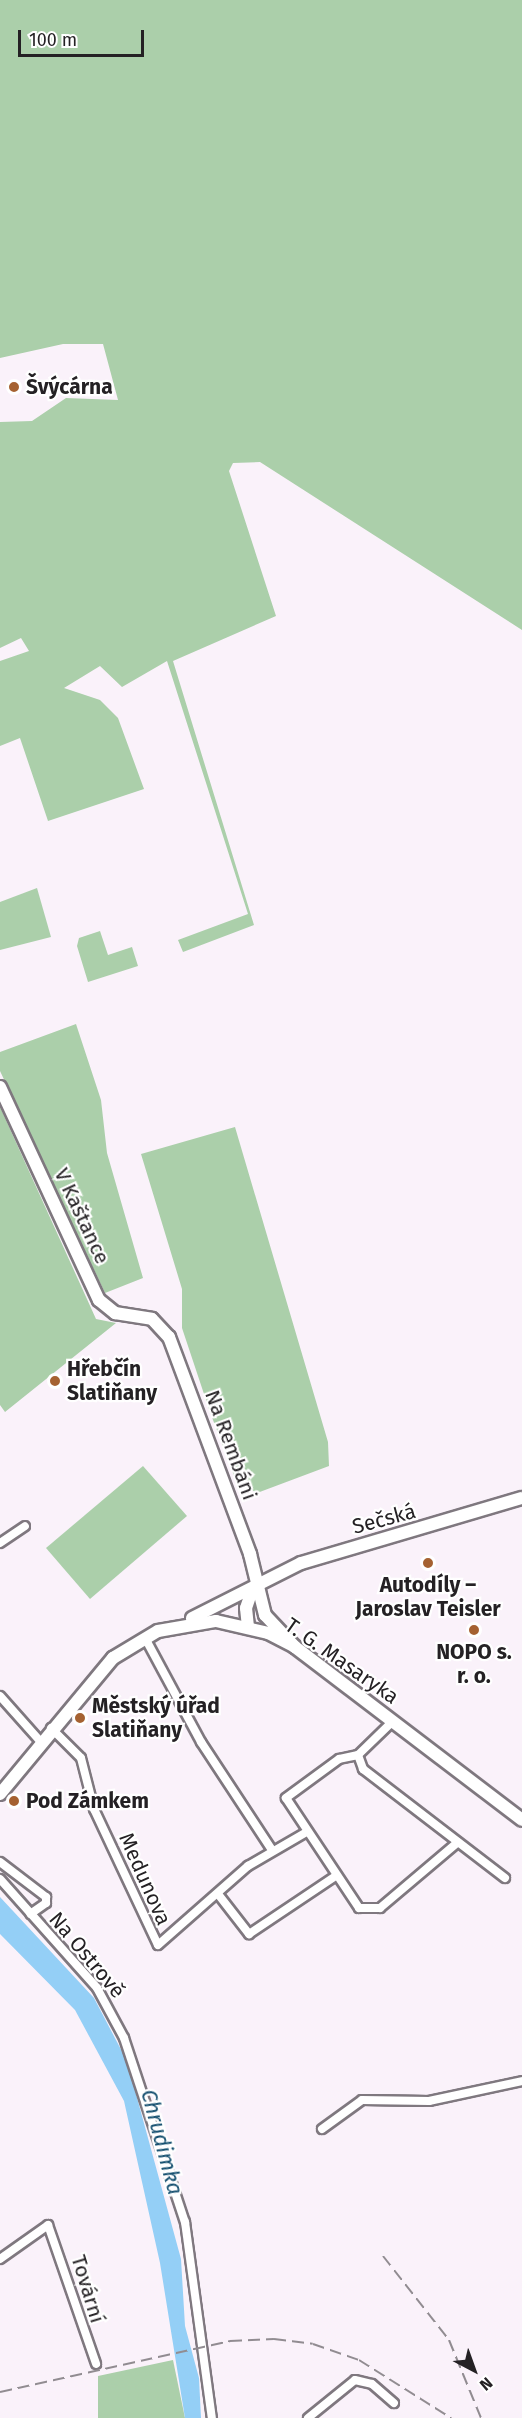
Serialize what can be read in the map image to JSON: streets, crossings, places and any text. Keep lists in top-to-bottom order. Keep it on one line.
{"streets":{"street":["V Kaštance","Na Rembáni","Sečská","T. G. Masaryka","Medunova","Na Ostrově","Tovární"]},"crossings":[["V Kaštance","Na Rembáni"],["Na Rembáni","Sečská"],["Sečská","T. G. Masaryka"],["T. G. Masaryka","Medunova"]],"water":["Chrudimka"],"places":["Švýcárna","Hřebčín Slatiňany","Autodíly – Jaroslav Teisler","NOPO s. r. o.","Městský úřad Slatiňany","Pod Zámkem"],"scale_bar":"100 m","north":"bottom right"}
